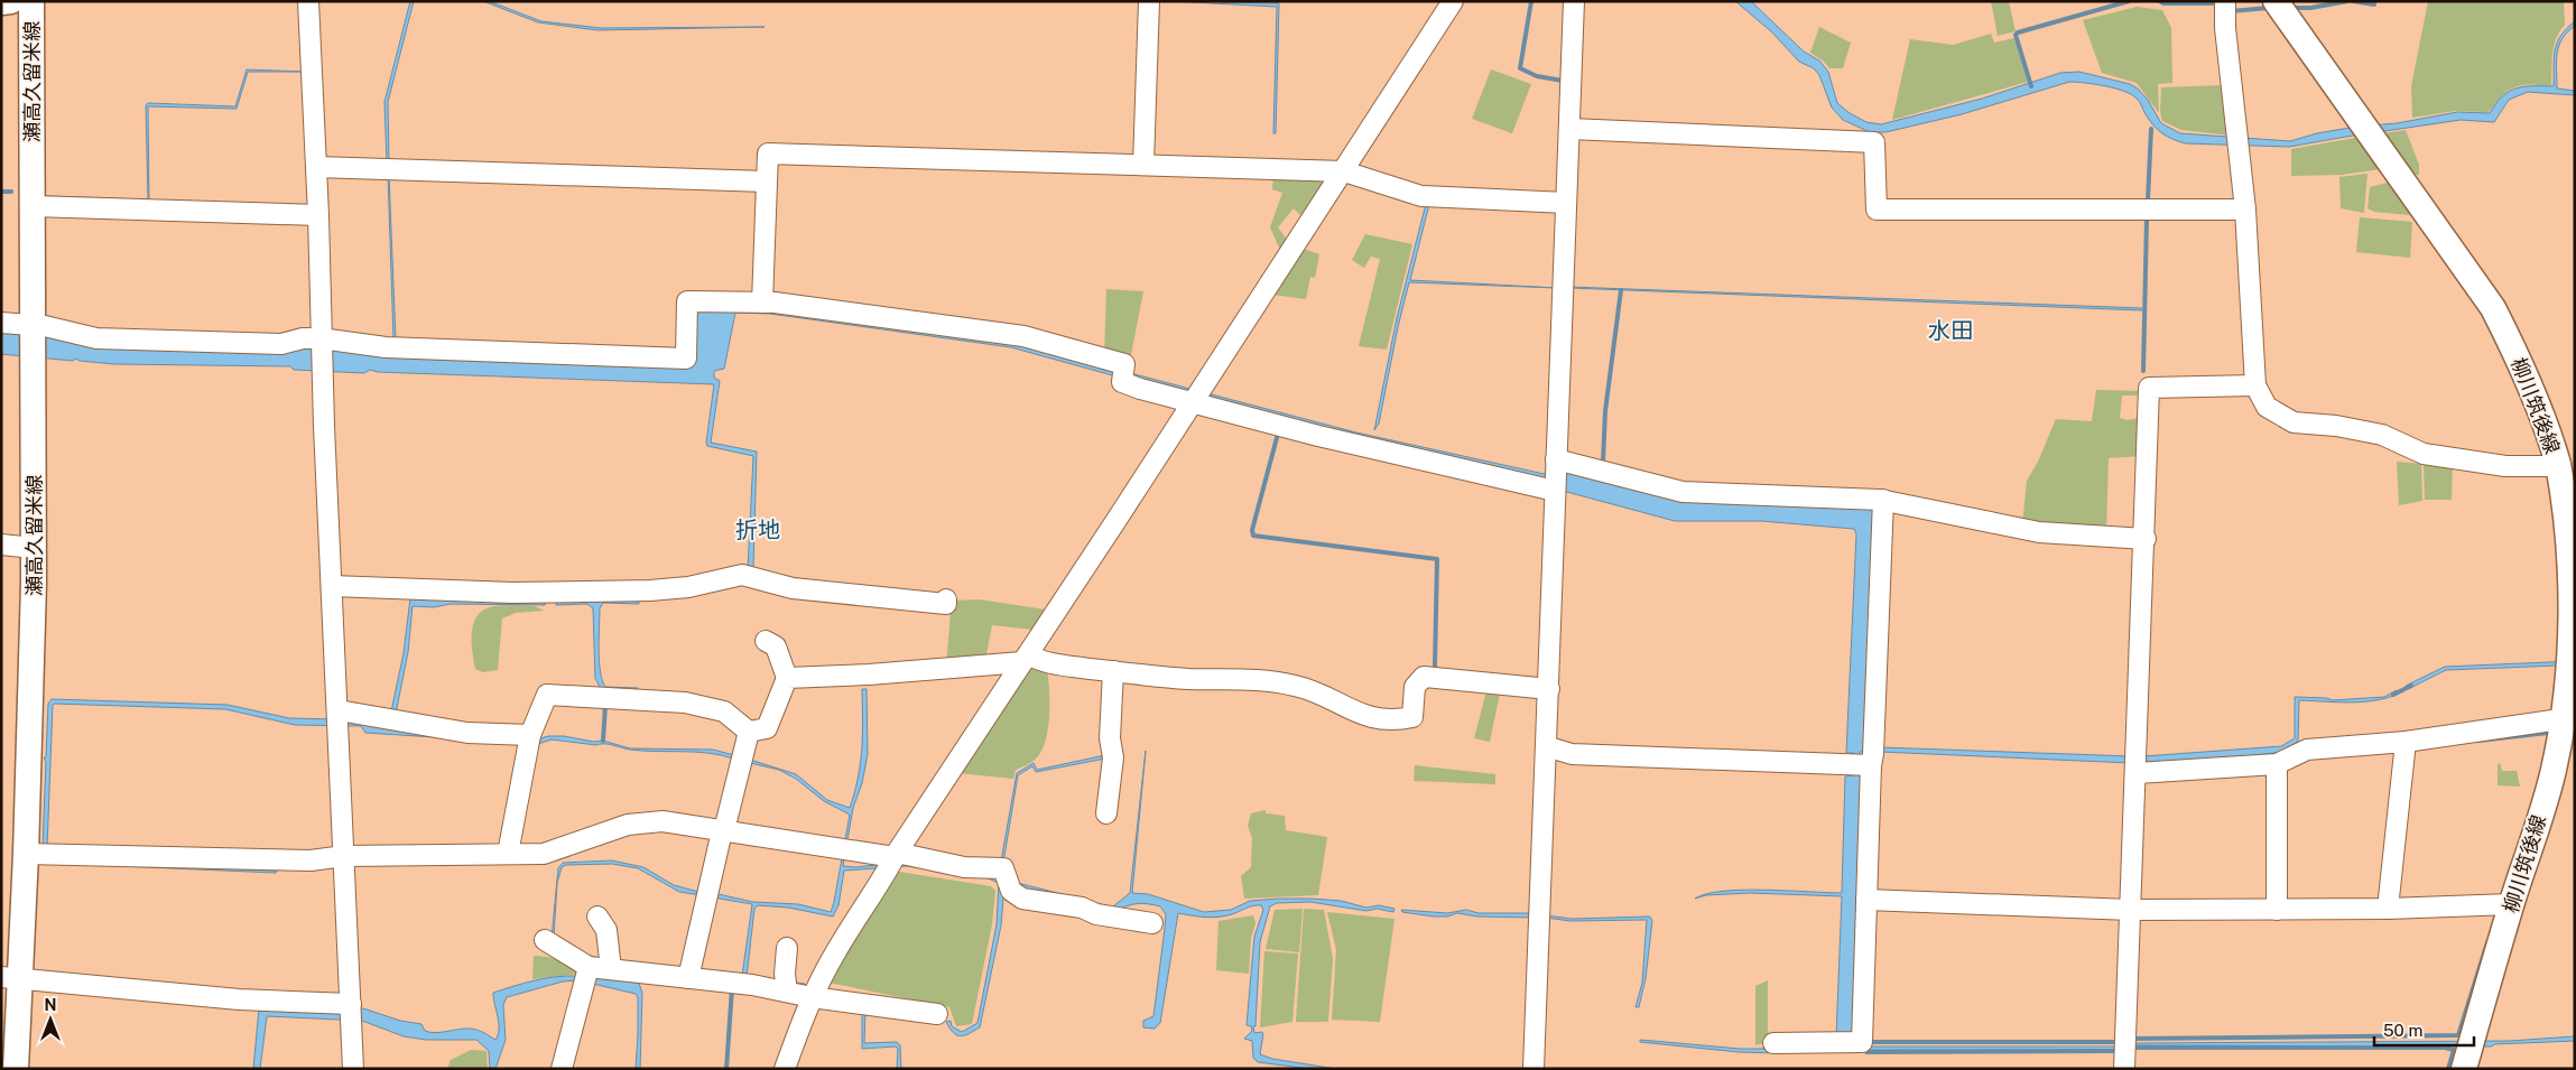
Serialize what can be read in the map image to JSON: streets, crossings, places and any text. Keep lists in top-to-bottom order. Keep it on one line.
{"streets":{"main road":["瀬高久留米線","柳川筑後線"]},"districts":["水田","折地"],"scale_bar":"50 m","north":"top"}
